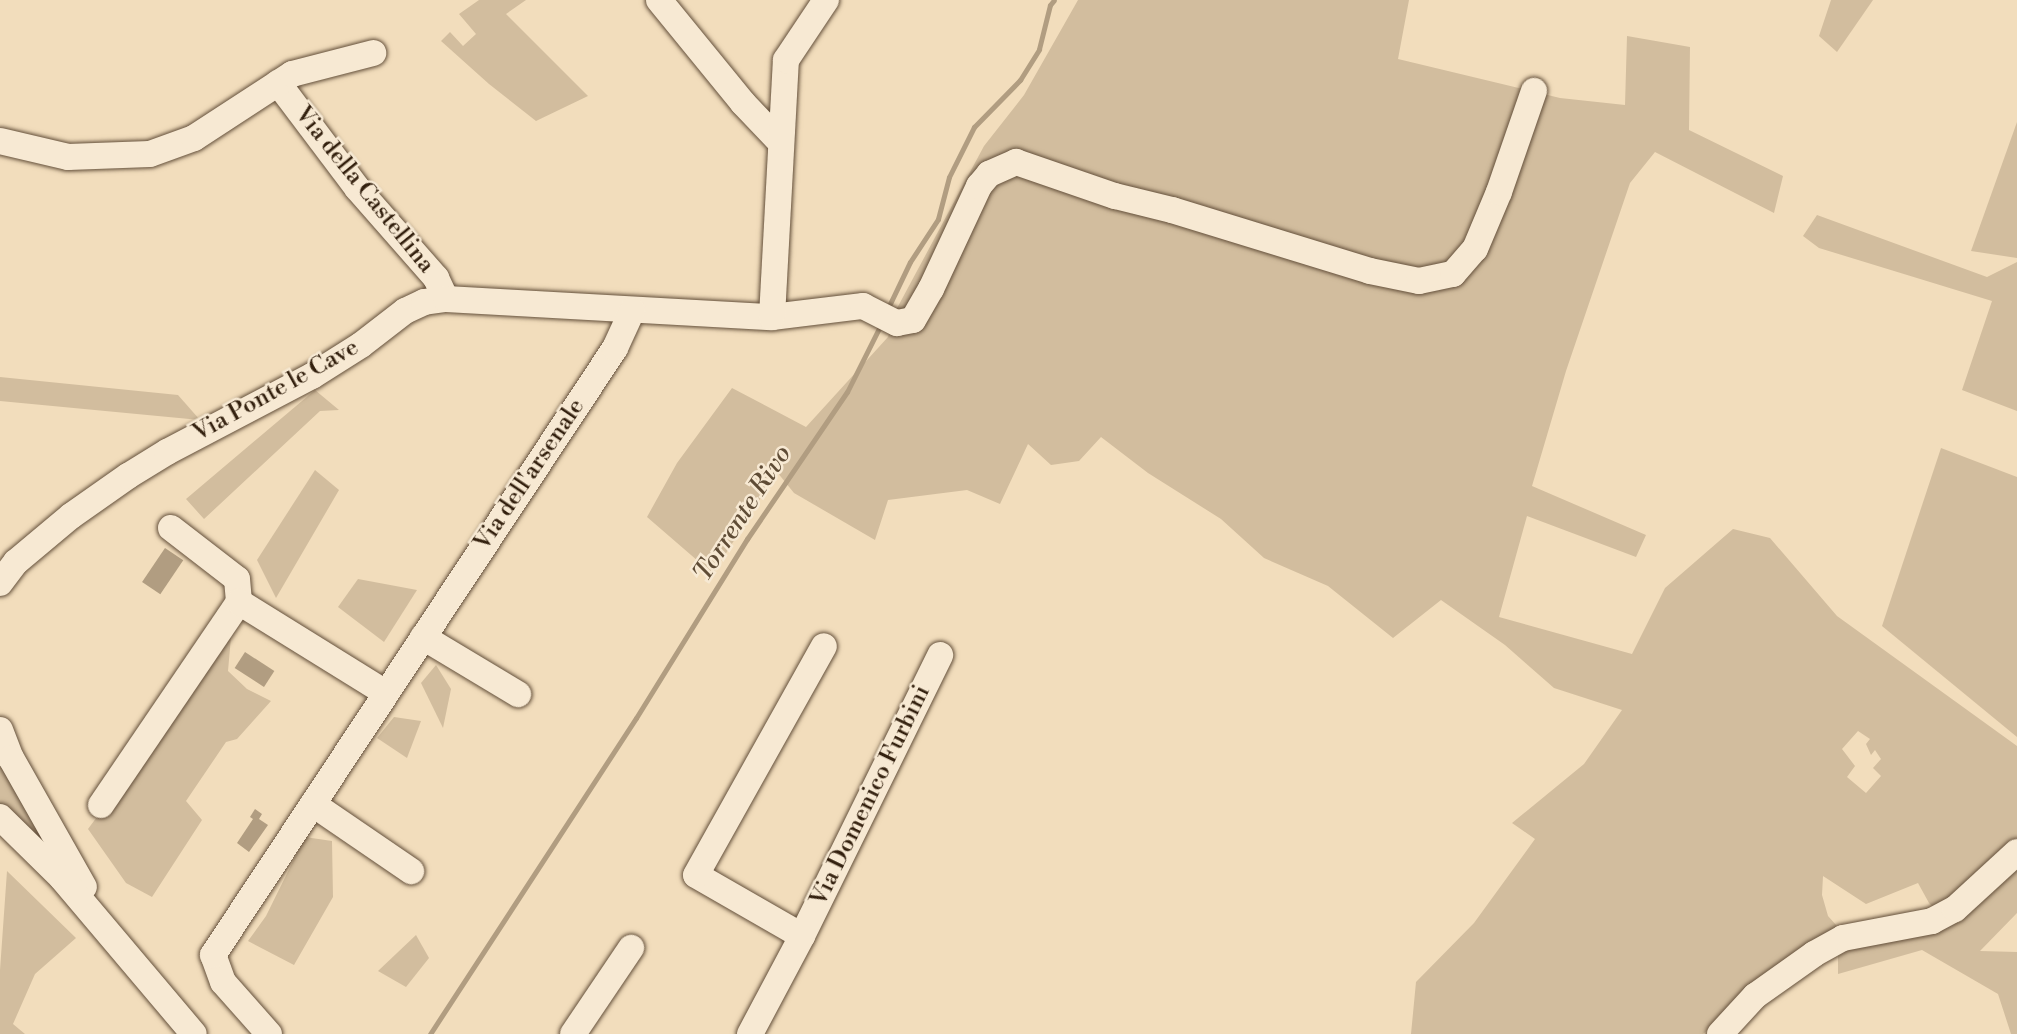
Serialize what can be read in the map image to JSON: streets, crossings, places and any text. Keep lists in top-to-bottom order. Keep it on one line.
{"streets":{"street":["Via della Castellina","Via Ponte le Cave","Via dell'arsenale","Via Domenico Furbini"]},"crossings":[["Via della Castellina","Via Ponte le Cave"],["Via Ponte le Cave","Via dell'arsenale"]],"water":["Torrente Rivo"]}
